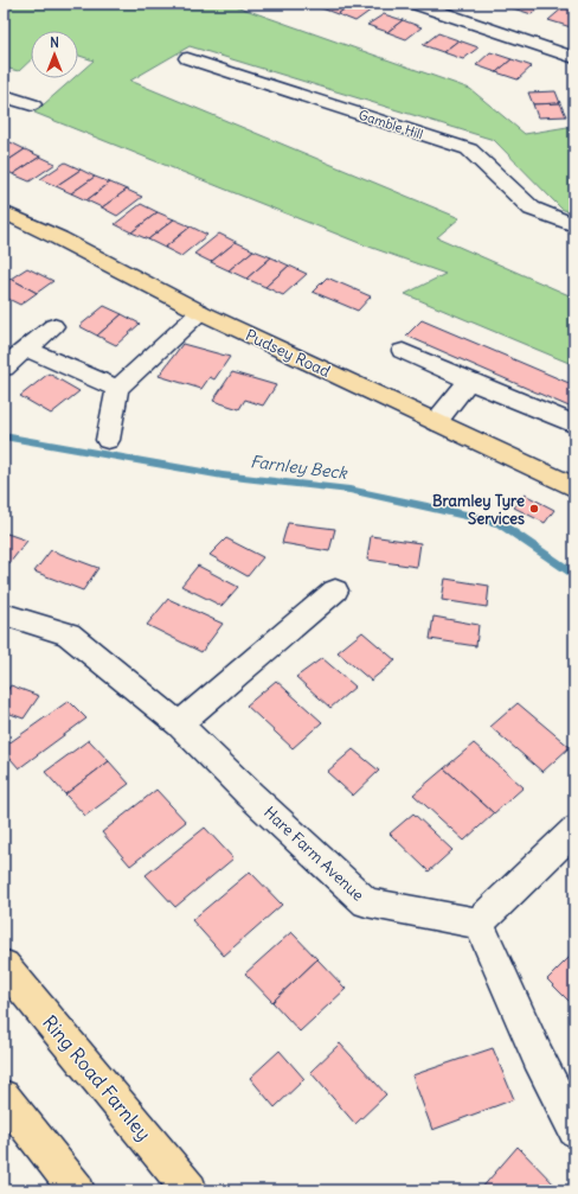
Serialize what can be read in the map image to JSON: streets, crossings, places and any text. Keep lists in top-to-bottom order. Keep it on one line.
{"streets":{"main road":["Pudsey Road","Ring Road Farnley"],"street":["Gamble Hill","Hare Farm Avenue"]},"water":["Farnley Beck"],"places":["Bramley Tyre Services"],"north":"top"}
